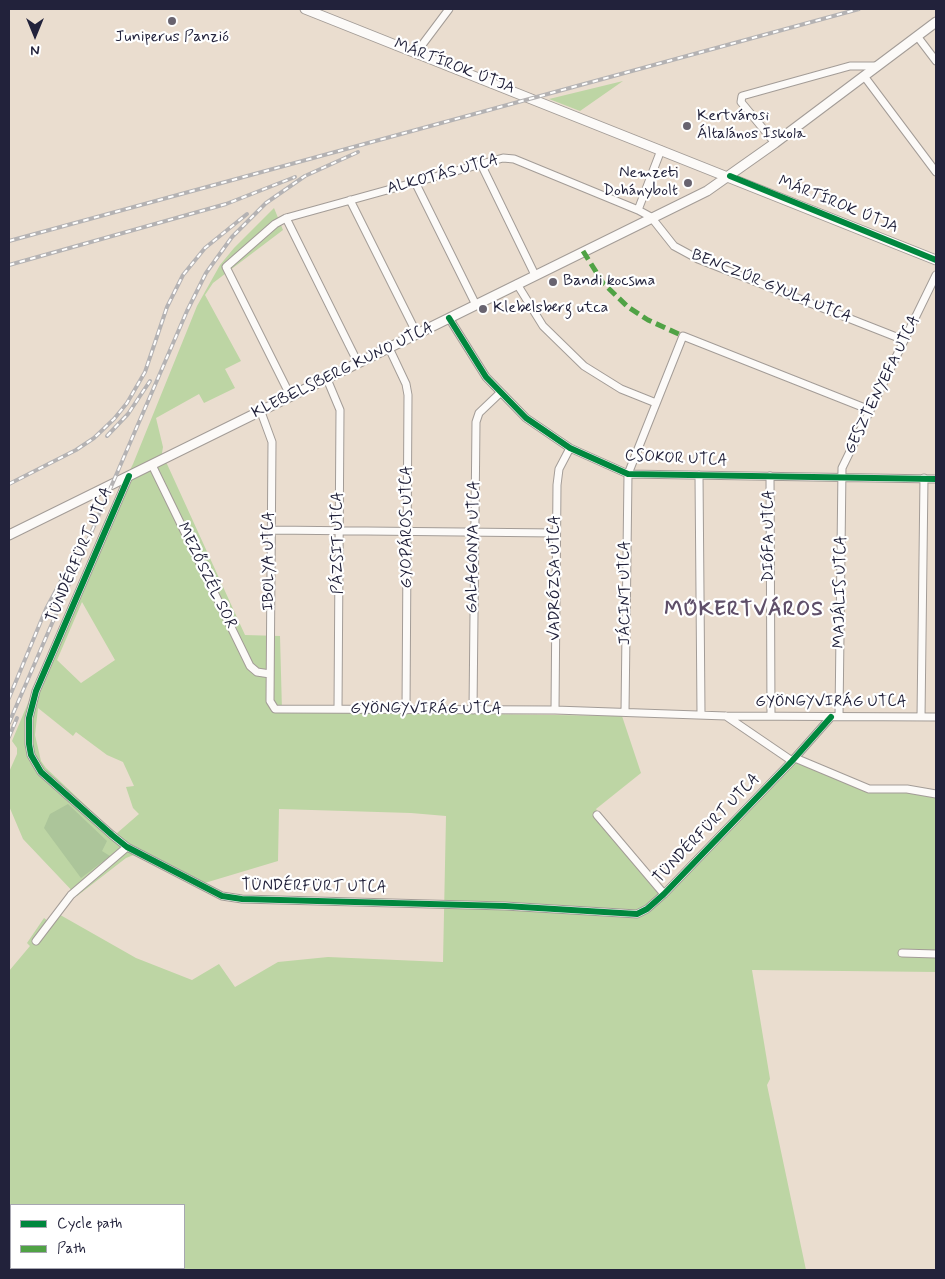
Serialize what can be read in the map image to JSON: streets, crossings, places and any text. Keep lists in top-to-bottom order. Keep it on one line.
{"streets":{"street":["MÁRTÍROK ÚTJA","ALKOTÁS UTCA","BENCZÚR GYULA UTCA","KLEBELSBERG KUNO UTCA","GESZTENYEFA UTCA","CSOKOR UTCA","GYOPÁROS UTCA","DIÓFA UTCA","PÁZSIT UTCA","GALAGONYA UTCA","TÜNDÉRFÜRT UTCA","IBOLYA UTCA","MEZŐSZÉL SOR","VADRÓZSA UTCA","MAJÁLIS UTCA","JÁCINT UTCA","GYÖNGYVIRÁG UTCA"]},"crossings":[["MÁRTÍROK ÚTJA","KLEBELSBERG KUNO UTCA"],["ALKOTÁS UTCA","BENCZÚR GYULA UTCA"],["ALKOTÁS UTCA","KLEBELSBERG KUNO UTCA"],["BENCZÚR GYULA UTCA","KLEBELSBERG KUNO UTCA"],["BENCZÚR GYULA UTCA","GESZTENYEFA UTCA"],["KLEBELSBERG KUNO UTCA","CSOKOR UTCA"],["KLEBELSBERG KUNO UTCA","GYOPÁROS UTCA"],["KLEBELSBERG KUNO UTCA","PÁZSIT UTCA"],["KLEBELSBERG KUNO UTCA","TÜNDÉRFÜRT UTCA"],["KLEBELSBERG KUNO UTCA","IBOLYA UTCA"],["KLEBELSBERG KUNO UTCA","MEZŐSZÉL SOR"],["GESZTENYEFA UTCA","MAJÁLIS UTCA"],["CSOKOR UTCA","DIÓFA UTCA"],["CSOKOR UTCA","GALAGONYA UTCA"],["CSOKOR UTCA","VADRÓZSA UTCA"],["CSOKOR UTCA","MAJÁLIS UTCA"],["CSOKOR UTCA","JÁCINT UTCA"],["GYOPÁROS UTCA","GYÖNGYVIRÁG UTCA"],["DIÓFA UTCA","GYÖNGYVIRÁG UTCA"],["PÁZSIT UTCA","GYÖNGYVIRÁG UTCA"],["GALAGONYA UTCA","GYÖNGYVIRÁG UTCA"],["TÜNDÉRFÜRT UTCA","GYÖNGYVIRÁG UTCA"],["IBOLYA UTCA","MEZŐSZÉL SOR"],["IBOLYA UTCA","GYÖNGYVIRÁG UTCA"],["VADRÓZSA UTCA","GYÖNGYVIRÁG UTCA"],["MAJÁLIS UTCA","GYÖNGYVIRÁG UTCA"],["JÁCINT UTCA","GYÖNGYVIRÁG UTCA"]],"districts":["MŰKERTVÁROS"],"places":["Juniperus Panzió","Kertvárosi Általános Iskola","Nemzeti Dohánybolt","Bandi kocsma","Klebelsberg utca"],"legend":["Cycle path","Path"],"north":"bottom"}
